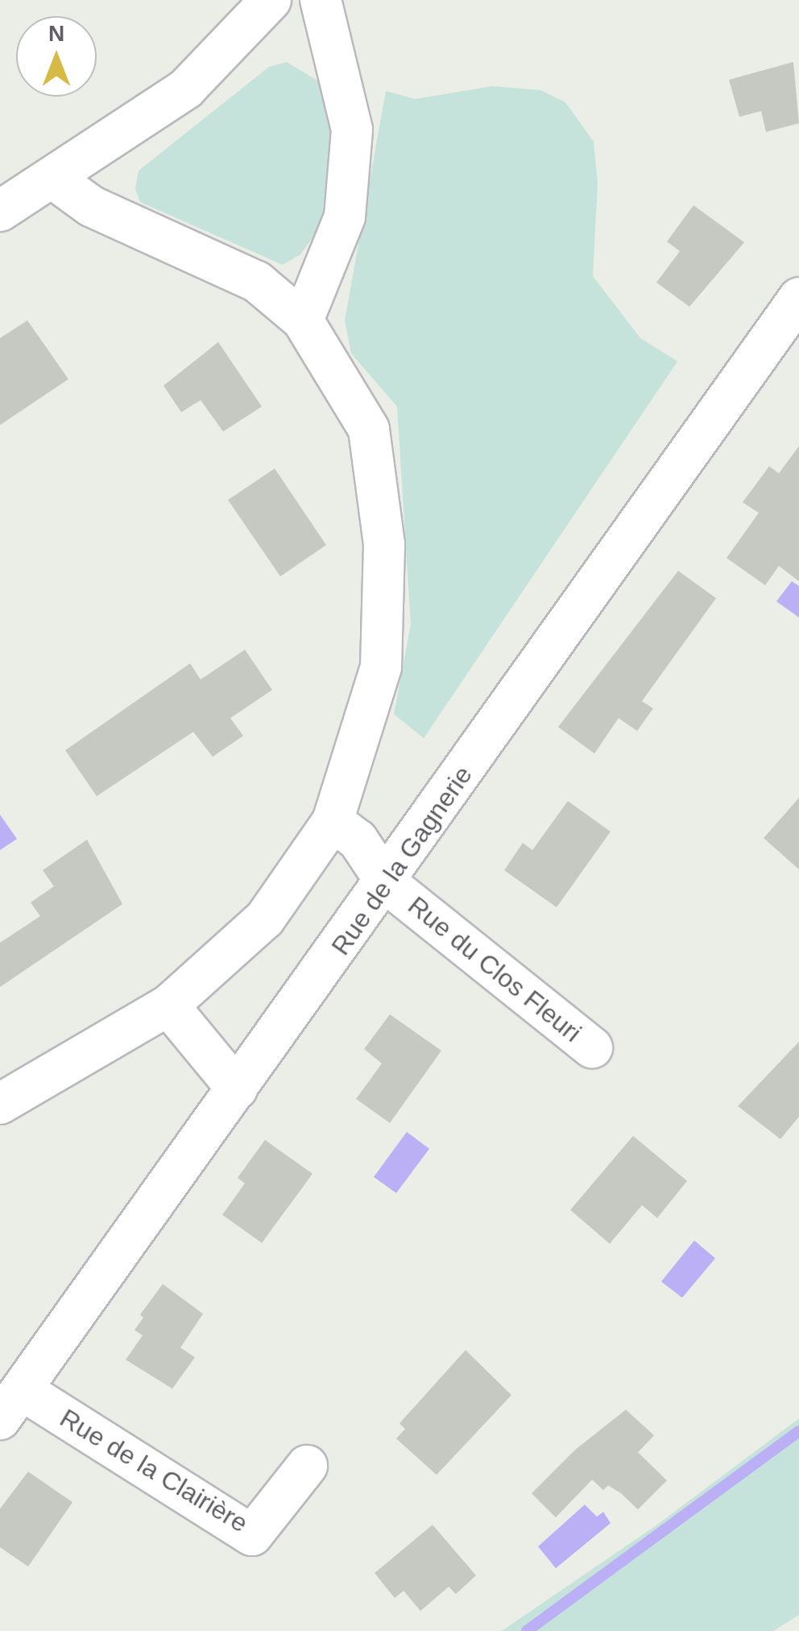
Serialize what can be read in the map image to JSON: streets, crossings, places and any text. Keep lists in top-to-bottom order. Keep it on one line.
{"streets":{"street":["Rue de la Gagnerie","Rue du Clos Fleuri","Rue de la Clairière"]},"crossings":[["Rue de la Gagnerie","Rue du Clos Fleuri"],["Rue de la Gagnerie","Rue de la Clairière"]],"north":"top"}
